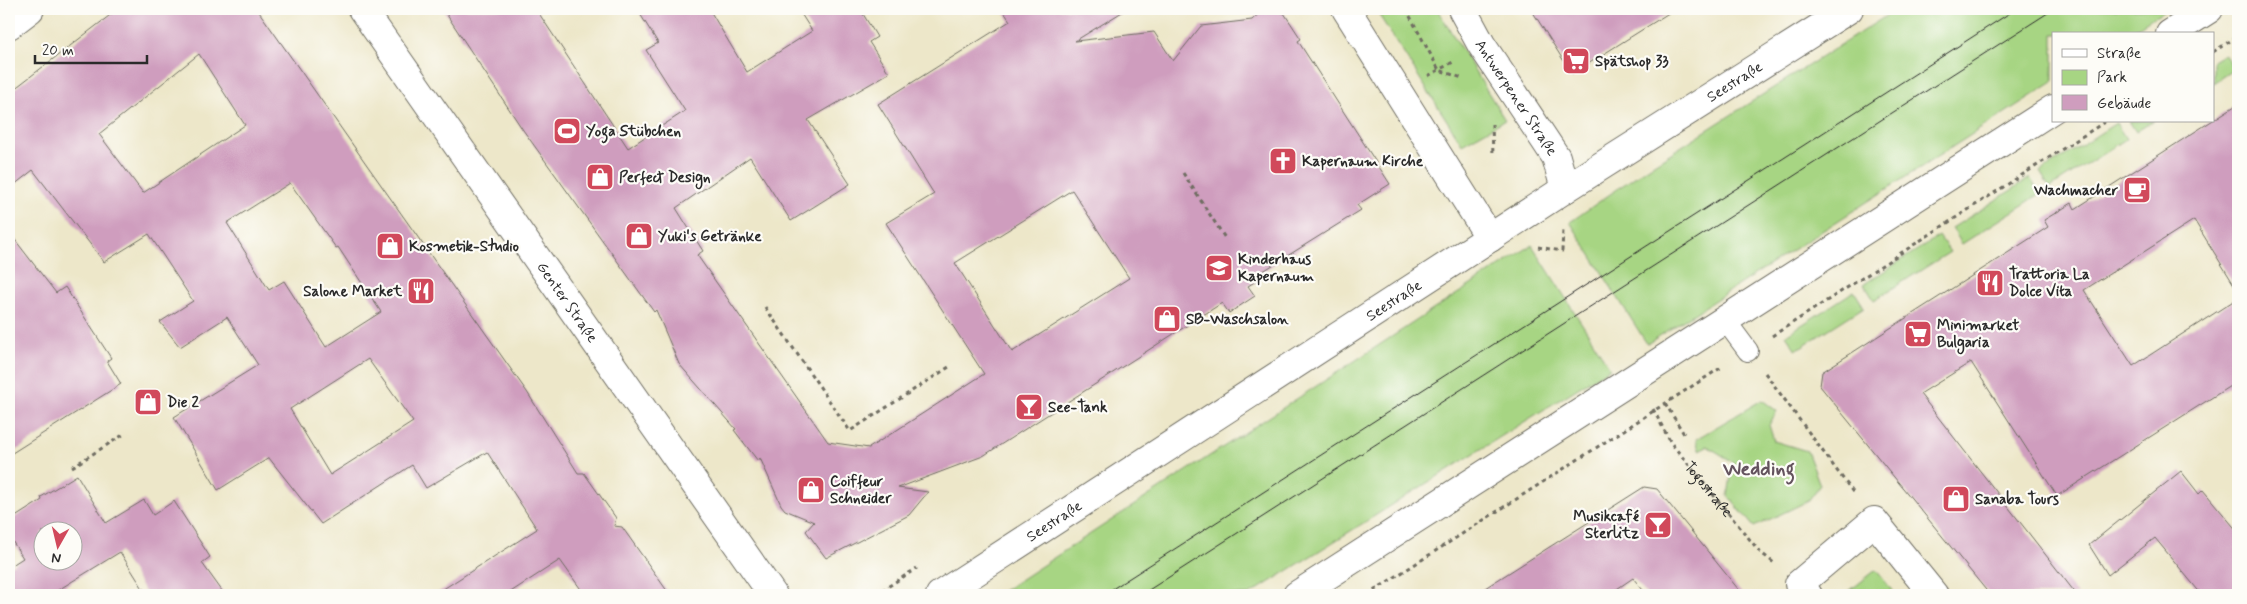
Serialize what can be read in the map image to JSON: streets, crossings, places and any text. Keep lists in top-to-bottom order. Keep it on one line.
{"streets":{"main road":["Seestraße","Antwerpener Straße","Genter Straße"],"path":["Togostraße"]},"crossings":[["Seestraße","Antwerpener Straße"]],"districts":["Wedding"],"places":{"supermarket":["Spätshop 33","Minimarket Bulgaria"],"sports":["Yoga Stübchen"],"church":["Kapernaum Kirche"],"shop":["Perfect Design","Yuki's Getränke","Kosmetik-Studio","SB-Waschsalon","Die 2","Coiffeur Schneider","Sanaba Tours"],"cafe":["Wachmacher"],"school or university":["Kinderhaus Kapernaum"],"restaurant":["Trattoria La Dolce Vita","Salone Market"],"bar":["See-Tank","Musikcafé Sterlitz"]},"legend":["Straße","Park","Gebäude"],"scale_bar":"20 m","north":"bottom"}
